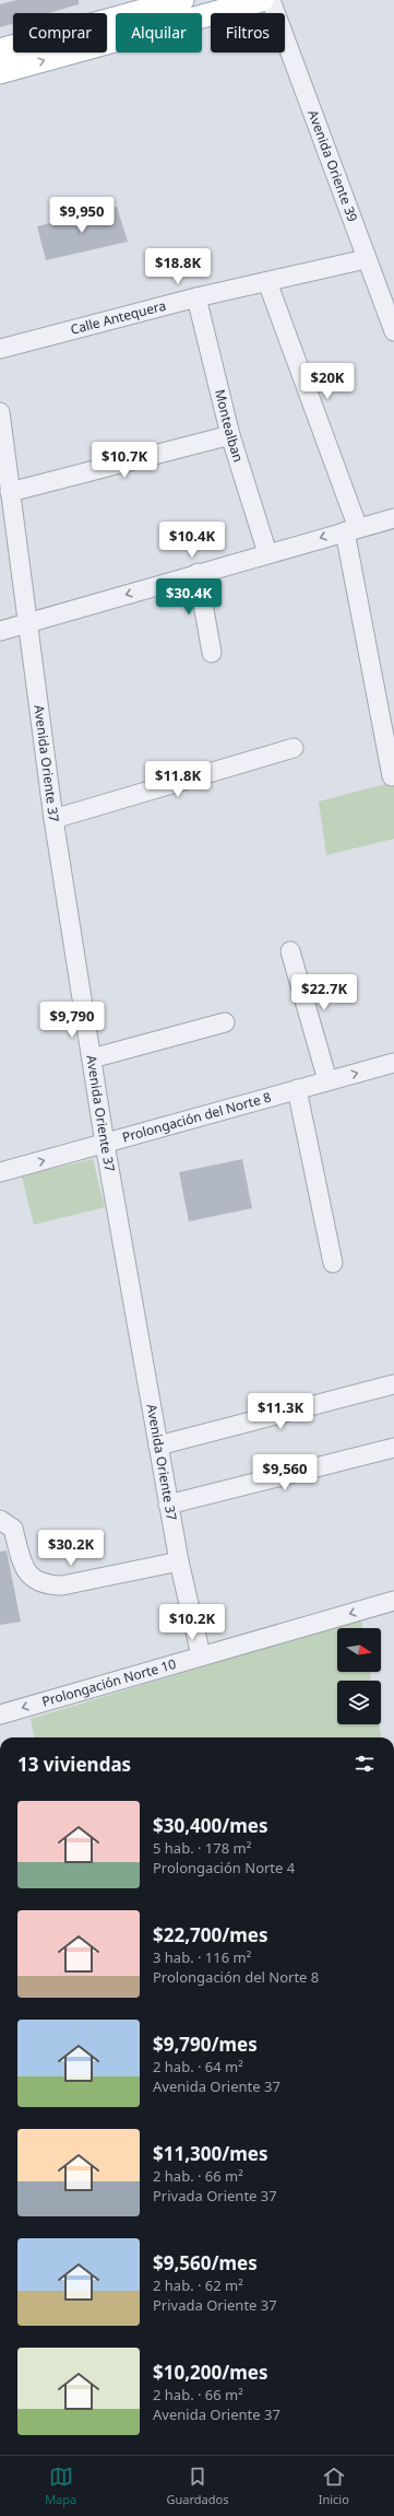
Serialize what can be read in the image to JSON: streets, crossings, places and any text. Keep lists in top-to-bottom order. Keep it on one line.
{"streets":{"street":["Avenida Oriente 39","Calle Antequera","Montealban","Avenida Oriente 37","Prolongación del Norte 8","Prolongación Norte 10"]},"crossings":[["Avenida Oriente 39","Calle Antequera"],["Calle Antequera","Montealban"],["Avenida Oriente 37","Prolongación del Norte 8"],["Avenida Oriente 37","Prolongación Norte 10"]],"one_way":["Prolongación del Norte 8"],"north":"right","page":{"chip":["Comprar","Alquilar","Filtros"],"price":["$9,950","$18.8K","$20K","$10.7K","$10.4K","$30.4K","$11.8K","$22.7K","$9,790","$11.3K","$9,560","$30.2K","$10.2K"],"heading":"13 viviendas","list":[{"name":"$30,400/mes","note":"5 hab. · 178 m² · Prolongación Norte 4"},{"name":"$22,700/mes","note":"3 hab. · 116 m² · Prolongación del Norte 8"},{"name":"$9,790/mes","note":"2 hab. · 64 m² · Avenida Oriente 37"},{"name":"$11,300/mes","note":"2 hab. · 66 m² · Privada Oriente 37"},{"name":"$9,560/mes","note":"2 hab. · 62 m² · Privada Oriente 37"},{"name":"$10,200/mes","note":"2 hab. · 66 m² · Avenida Oriente 37"}],"tabs":["Mapa","Guardados","Inicio"]}}
